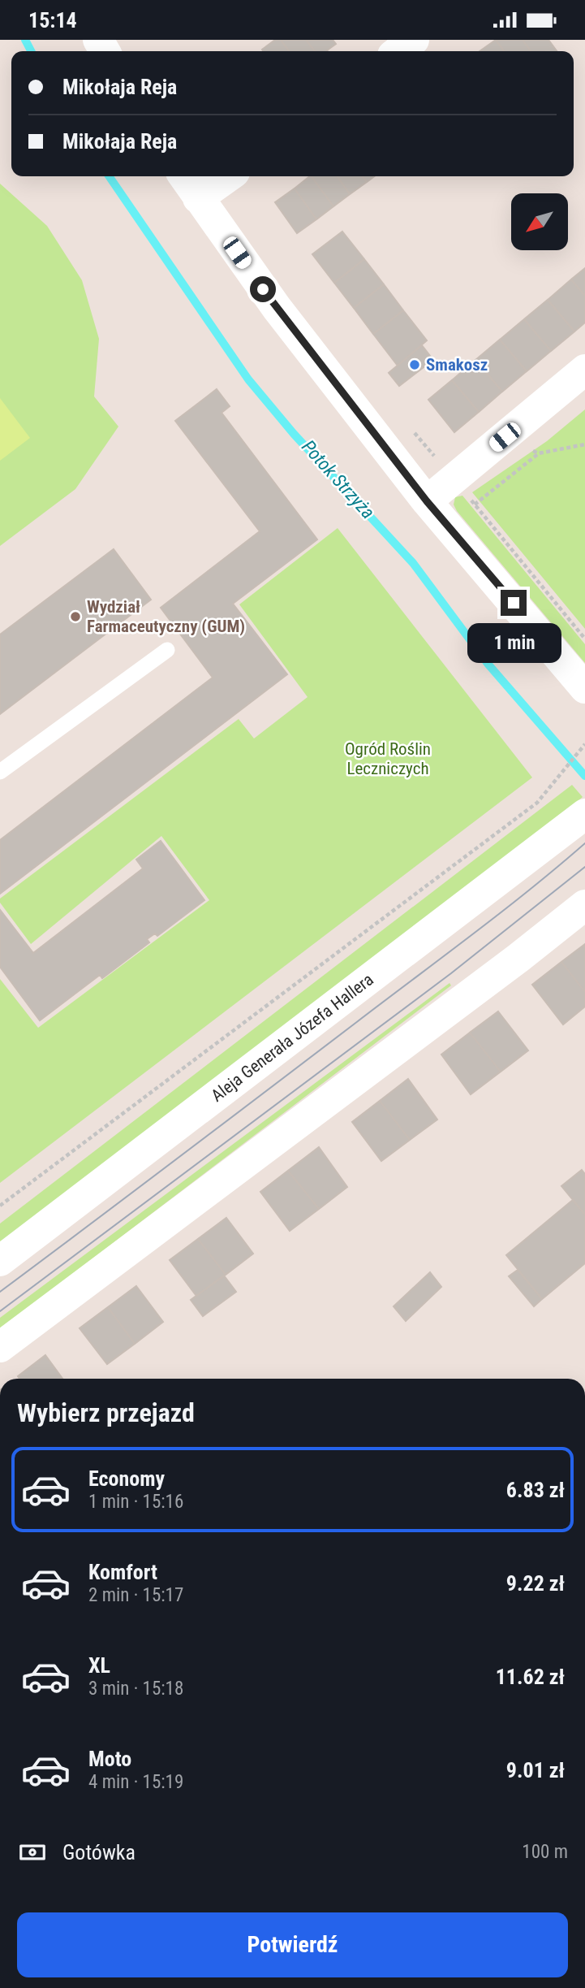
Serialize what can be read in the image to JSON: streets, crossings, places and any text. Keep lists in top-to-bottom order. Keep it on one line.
{"streets":{"main road":["Aleja Generała Józefa Hallera"]},"water":["Potok Strzyża"],"parks":["Ogród Roślin Leczniczych"],"places":["Smakosz","Wydział Farmaceutyczny (GUM)"],"north":"bottom left","page":{"status":"15:14","banner":["Mikołaja Reja","Mikołaja Reja"],"bubble":"1 min","heading":"Wybierz przejazd","list":[{"name":"Economy","note":"1 min · 15:16","value":"6.83 zł"},{"name":"Komfort","note":"2 min · 15:17","value":"9.22 zł"},{"name":"XL","note":"3 min · 15:18","value":"11.62 zł"},{"name":"Moto","note":"4 min · 15:19","value":"9.01 zł"}],"pay":["Gotówka","100 m"],"buttons":"Potwierdź"}}
